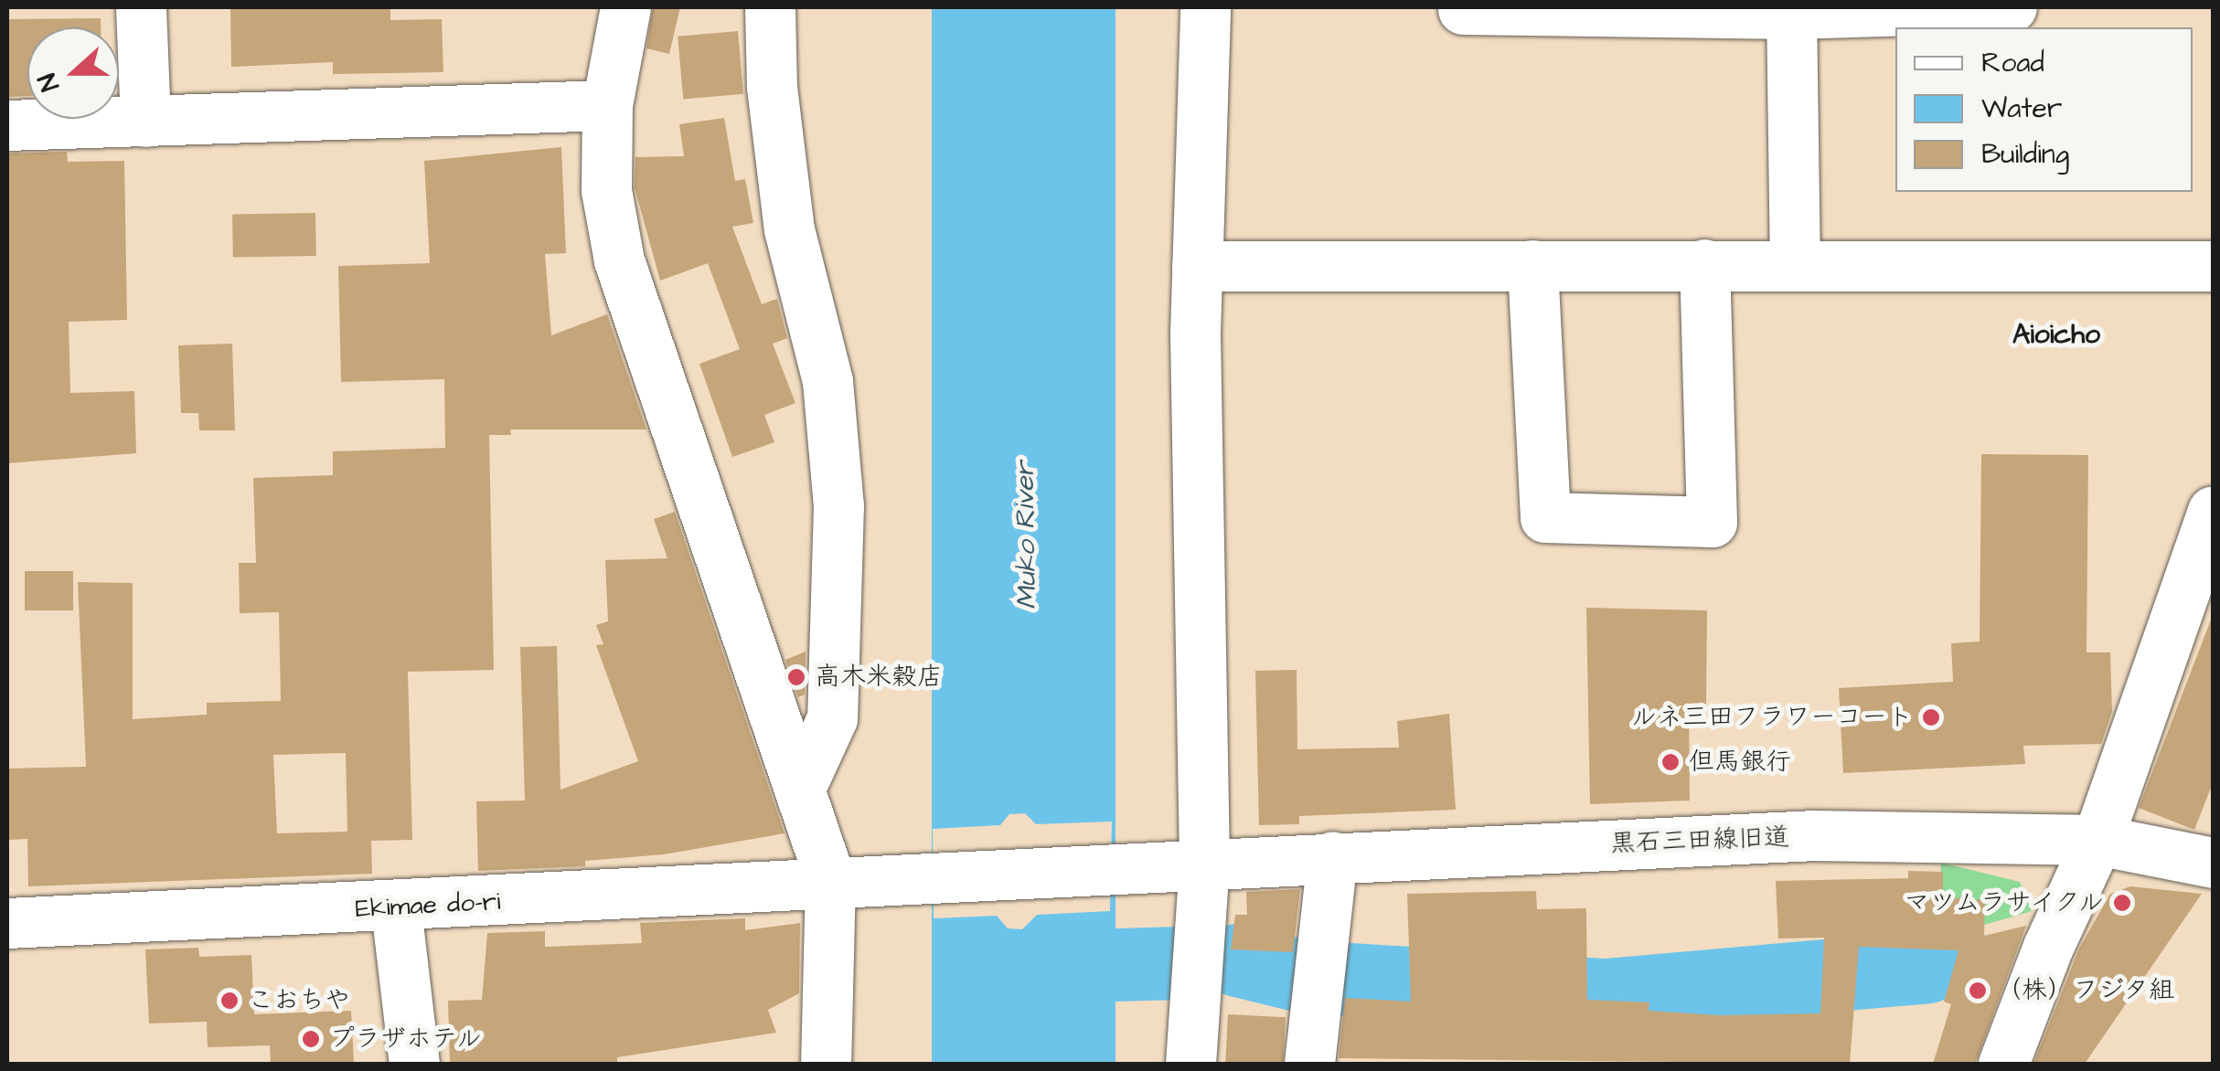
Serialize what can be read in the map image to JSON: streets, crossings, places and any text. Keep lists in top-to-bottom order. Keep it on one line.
{"streets":{"street":["黒石三田線旧道","Ekimae do-ri"]},"crossings":[["黒石三田線旧道","Ekimae do-ri"]],"districts":["Aioicho"],"water":["Muko River"],"places":["高木米穀店","ルネ三田フラワーコート","但馬銀行","マツムラサイクル","（株）フジタ組","こおちや","プラザホテル"],"legend":["Road","Water","Building"],"north":"left"}
